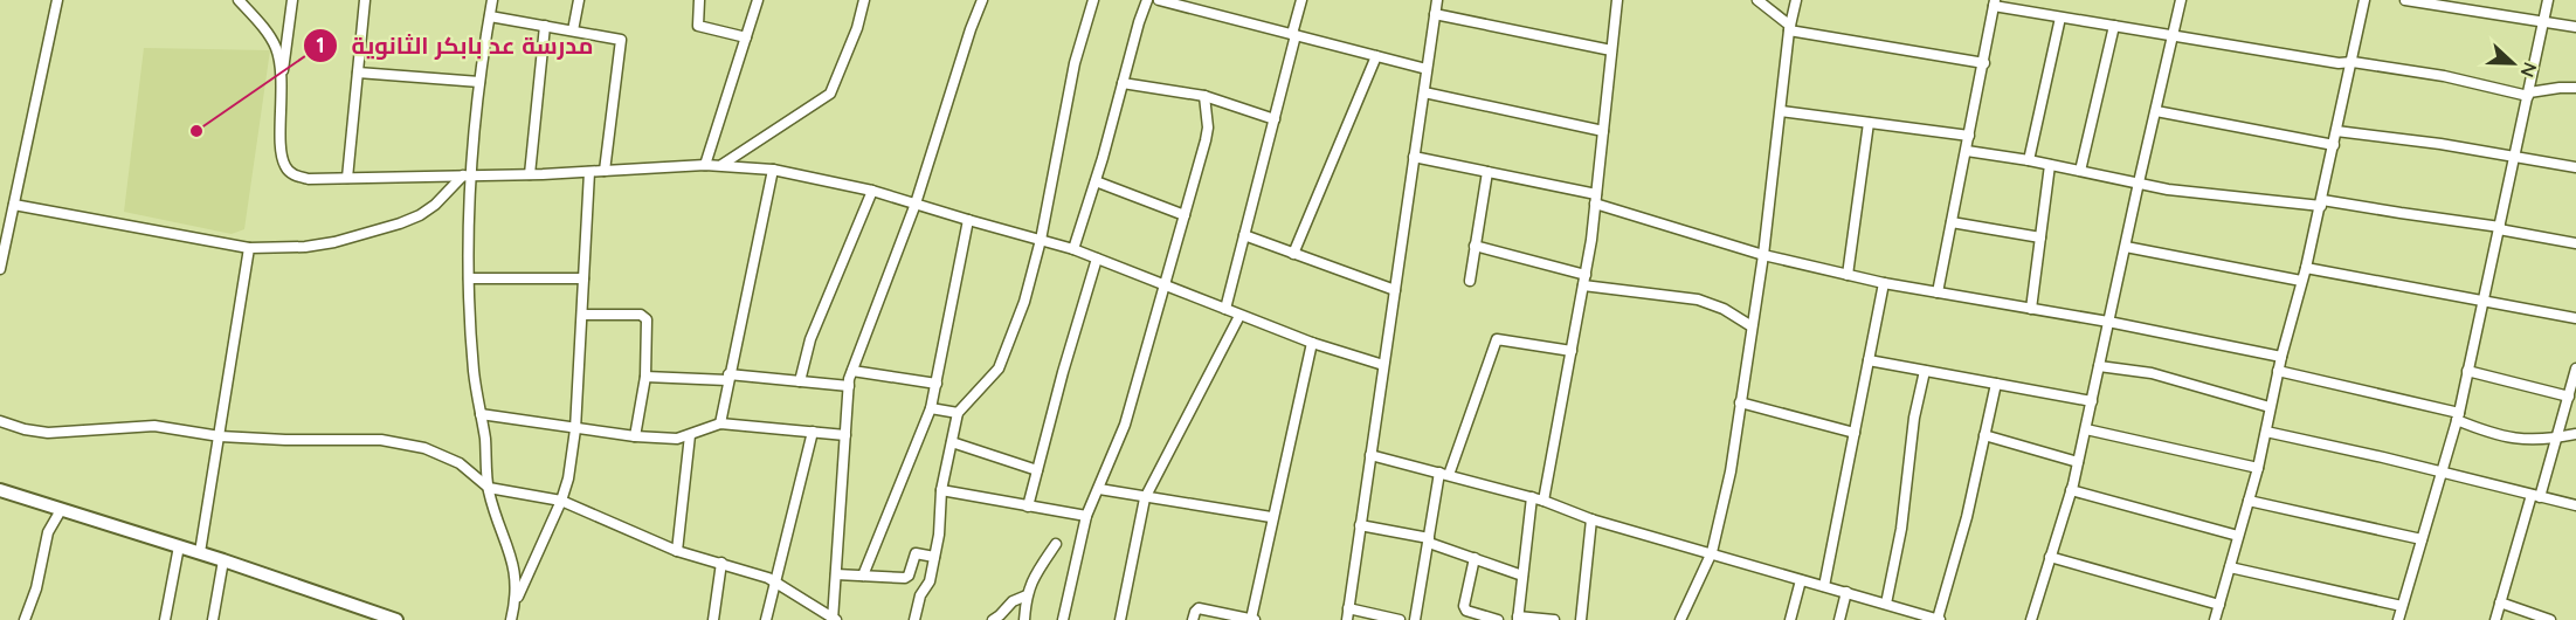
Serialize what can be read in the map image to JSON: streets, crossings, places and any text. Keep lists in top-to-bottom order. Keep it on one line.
{"places":["مدرسة عد بابكر الثانوية"],"north":"right"}
